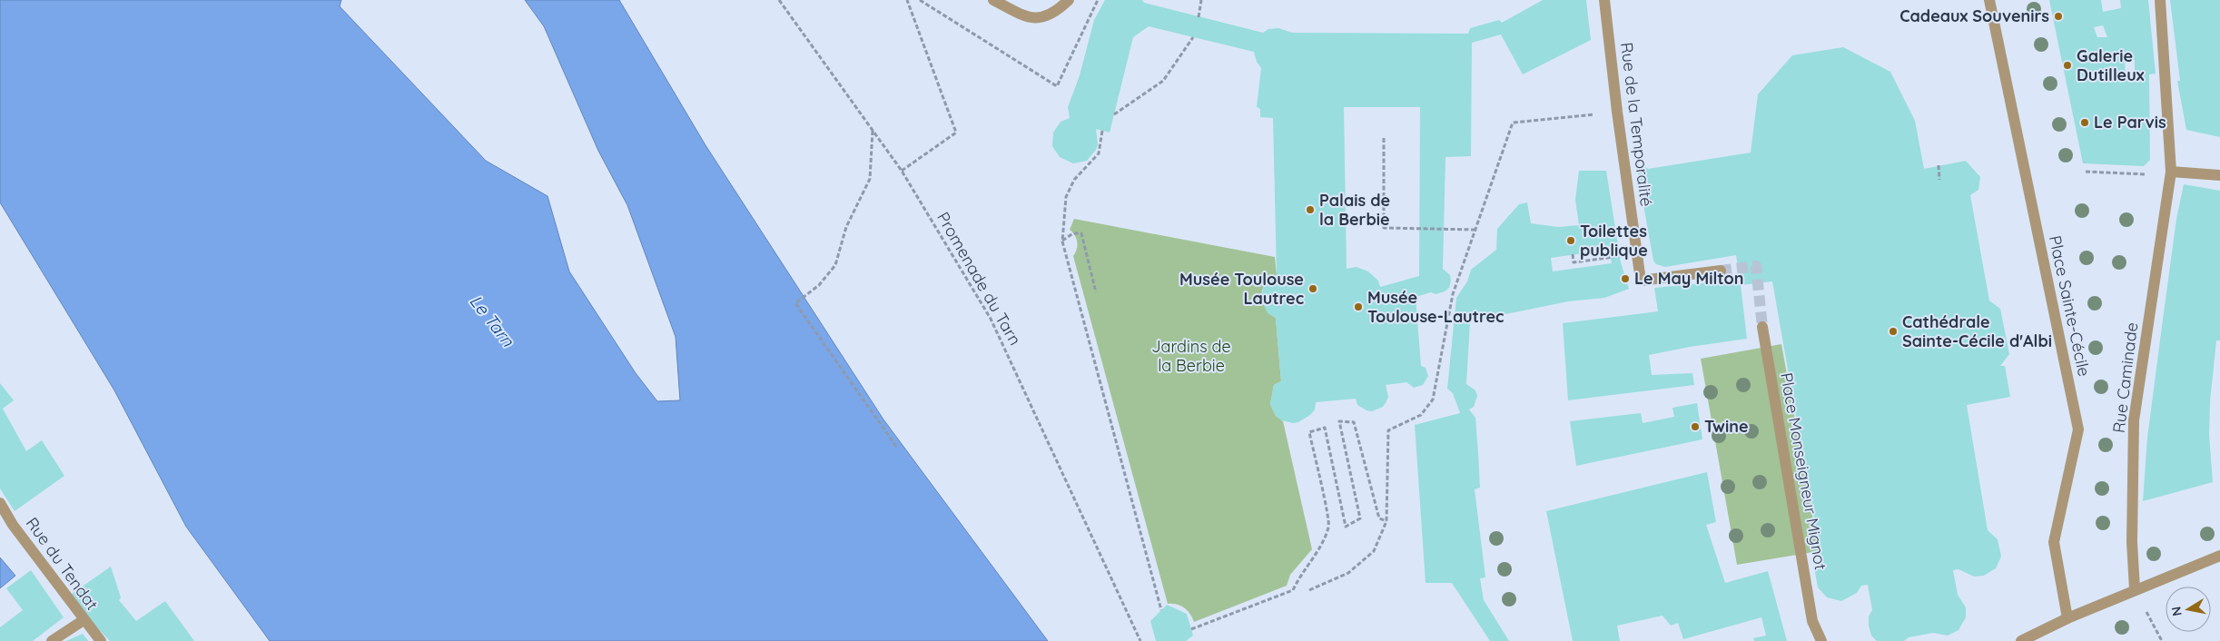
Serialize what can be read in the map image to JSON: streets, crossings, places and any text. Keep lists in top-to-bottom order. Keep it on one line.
{"streets":{"street":["Rue de la Temporalité","Place Sainte-Cécile","Rue Caminade","Place Monseigneur Mignot","Rue du Tendat"],"path":["Promenade du Tarn"]},"water":["Le Tarn"],"parks":["Jardins de la Berbie"],"places":["Cadeaux Souvenirs","Galerie Dutilleux","Le Parvis","Palais de la Berbie","Toilettes publique","Le May Milton","Musée Toulouse Lautrec","Musée Toulouse-Lautrec","Cathédrale Sainte-Cécile d'Albi","Twine"],"north":"left"}
